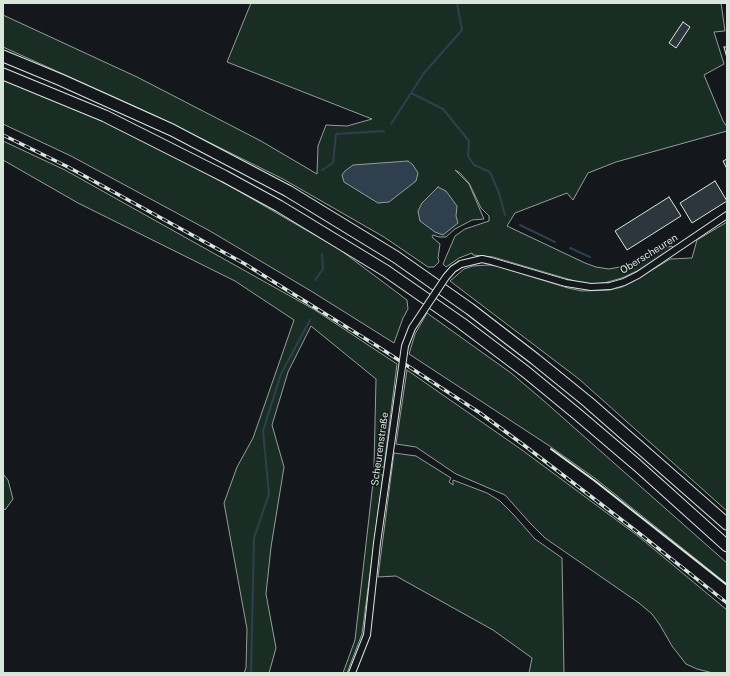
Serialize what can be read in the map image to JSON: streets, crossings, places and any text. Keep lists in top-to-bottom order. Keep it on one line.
{"streets":{"street":["Oberscheuren","Scheurenstraße"]},"crossings":[["Oberscheuren","Scheurenstraße"]]}
